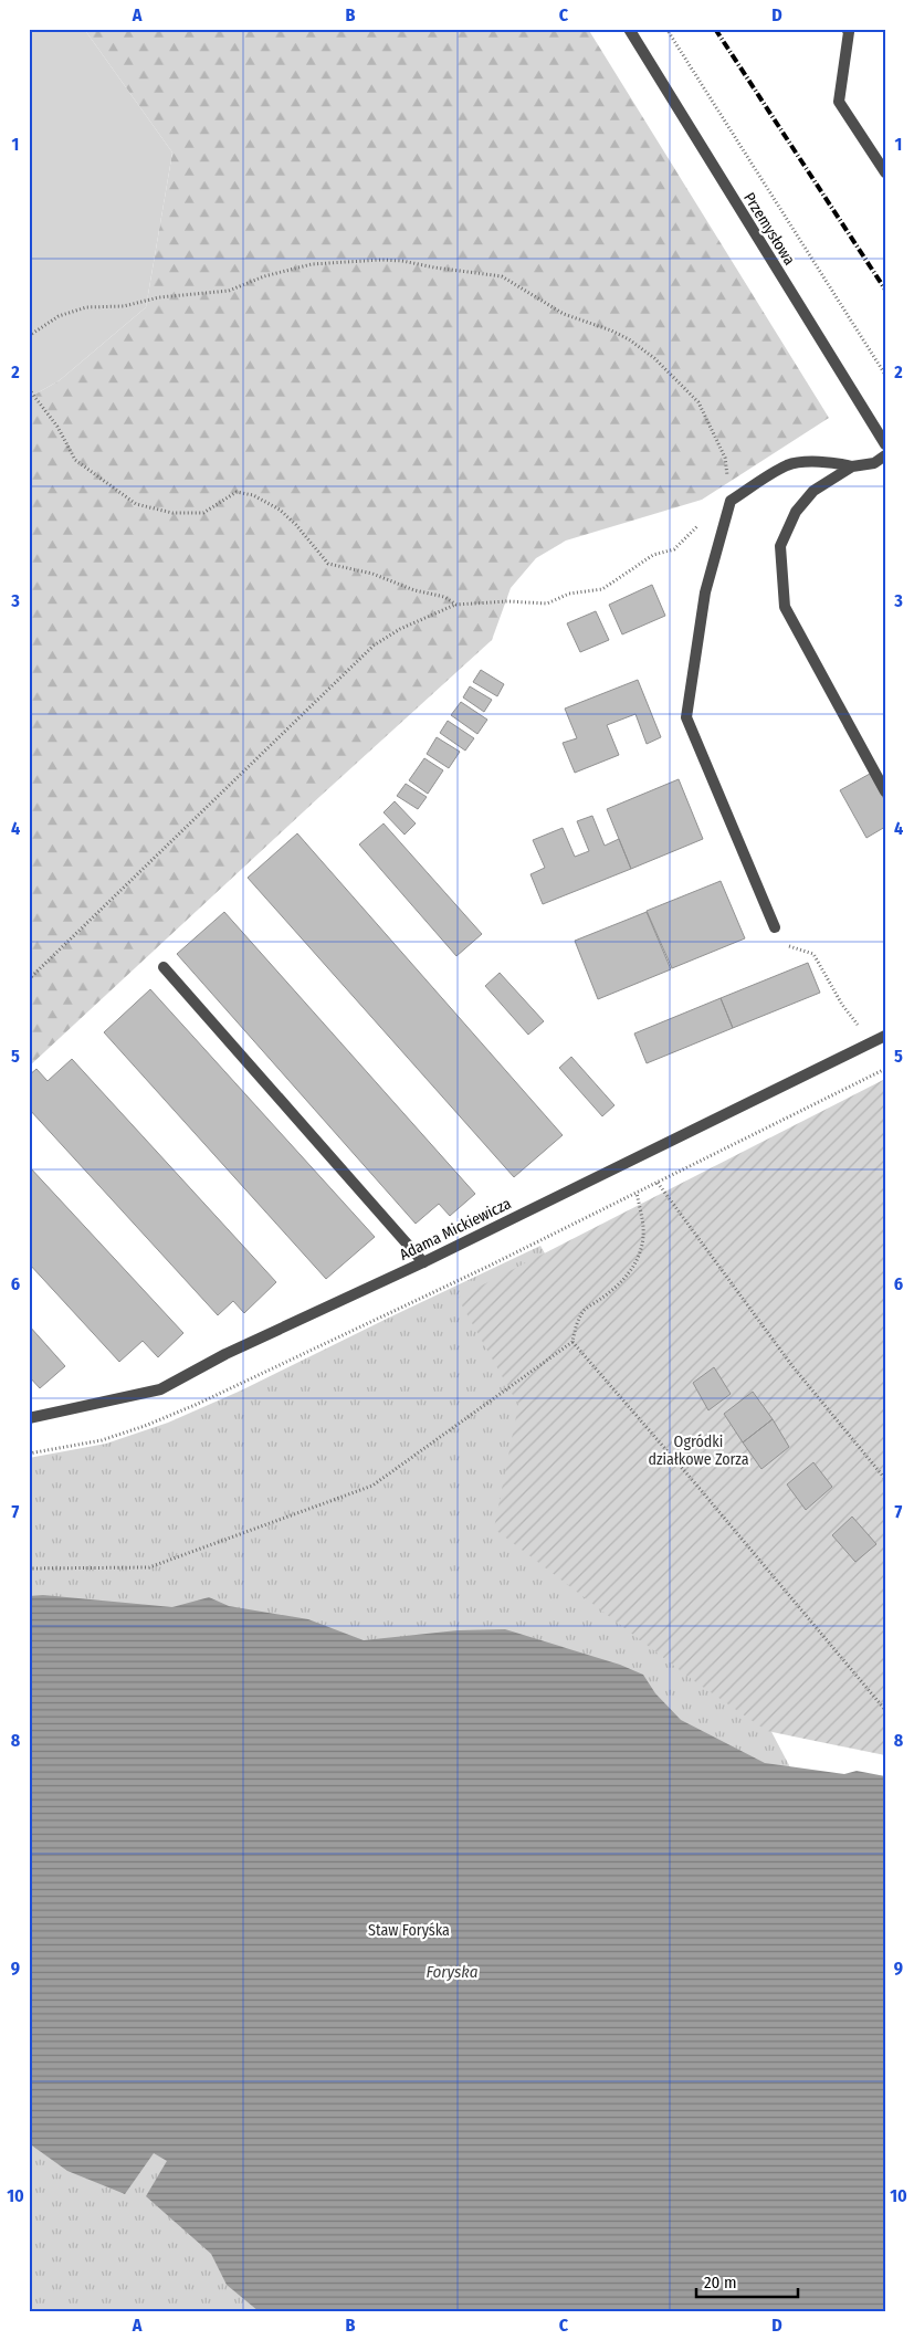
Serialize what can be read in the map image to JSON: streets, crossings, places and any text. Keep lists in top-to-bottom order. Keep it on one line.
{"streets":{"street":["Przemysłowa","Adama Mickiewicza"]},"water":["Foryska"],"parks":["Ogródki działkowe Zorza","Staw Foryśka"],"scale_bar":"20 m","grid":{"columns":["A","B","C","D"],"rows":["1","2","3","4","5","6","7","8","9","10"]}}
